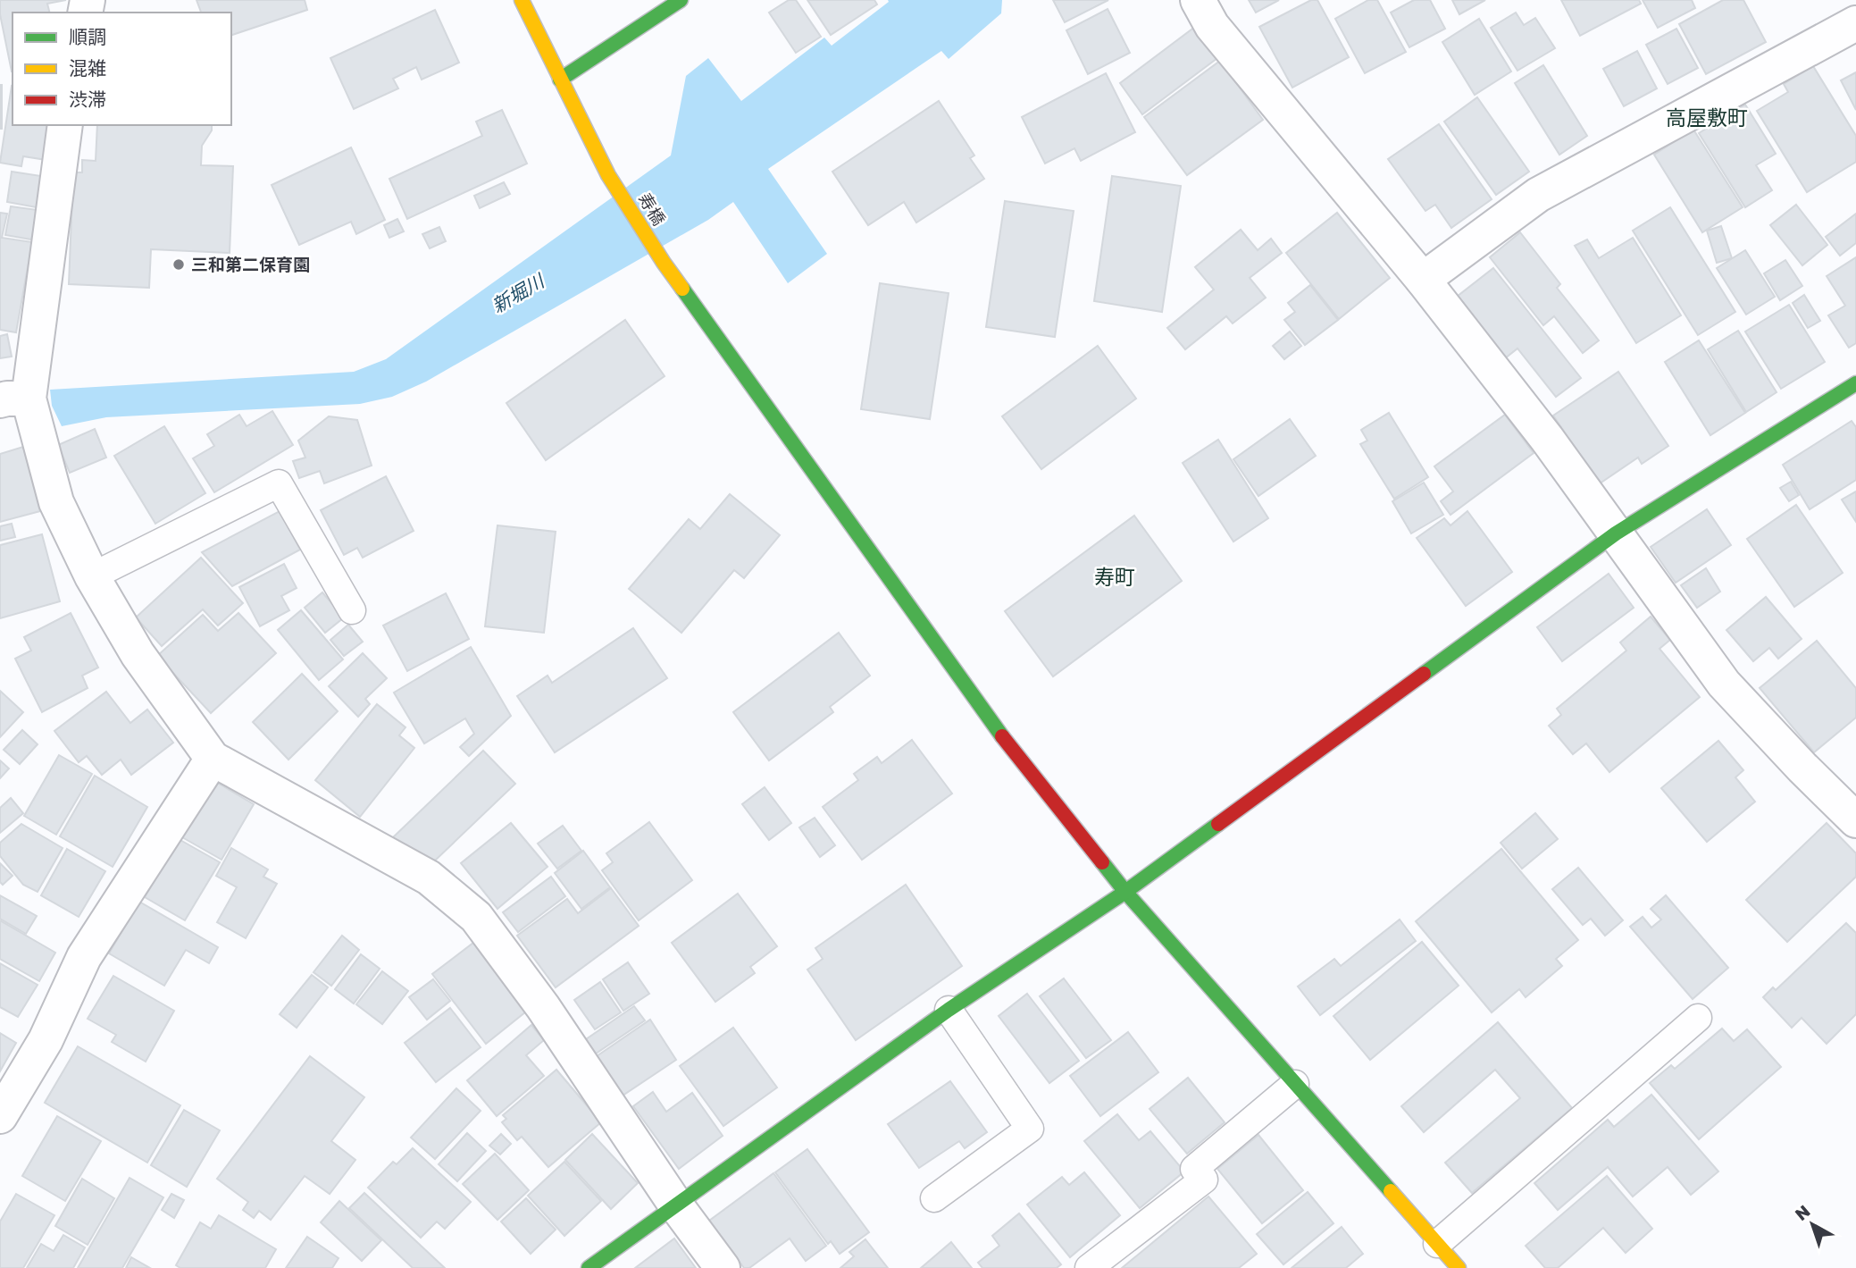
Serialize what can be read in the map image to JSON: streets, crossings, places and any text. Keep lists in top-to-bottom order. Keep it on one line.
{"streets":{"street":["寿橋"]},"districts":["高屋敷町","寿町"],"water":["新堀川"],"places":["三和第二保育園"],"legend":["順調","混雑","渋滞"],"north":"top left"}
